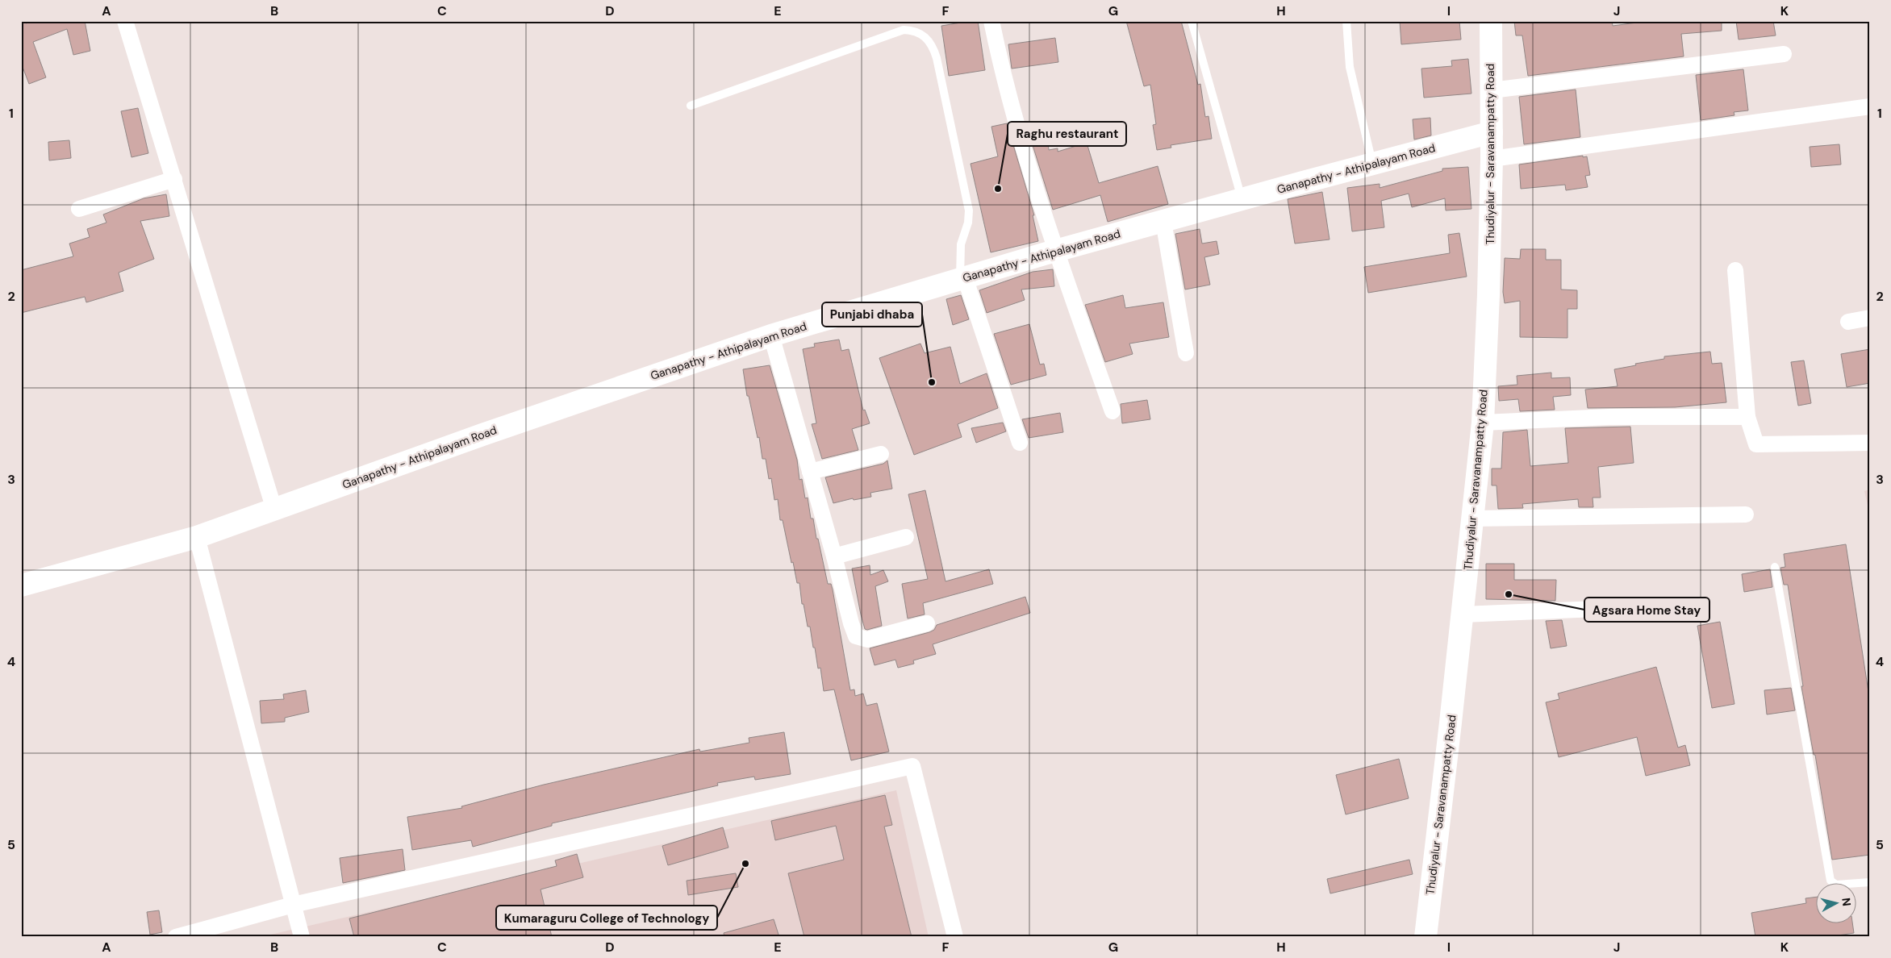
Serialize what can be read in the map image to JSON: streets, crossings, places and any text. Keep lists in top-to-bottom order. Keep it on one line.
{"streets":{"main road":["Thudiyalur - Saravanampatty Road","Ganapathy - Athipalayam Road"]},"crossings":[["Thudiyalur - Saravanampatty Road","Ganapathy - Athipalayam Road"]],"places":["Raghu restaurant","Punjabi dhaba","Agsara Home Stay","Kumaraguru College of Technology"],"north":"right","grid":{"columns":["A","B","C","D","E","F","G","H","I","J","K"],"rows":["1","2","3","4","5"]}}
